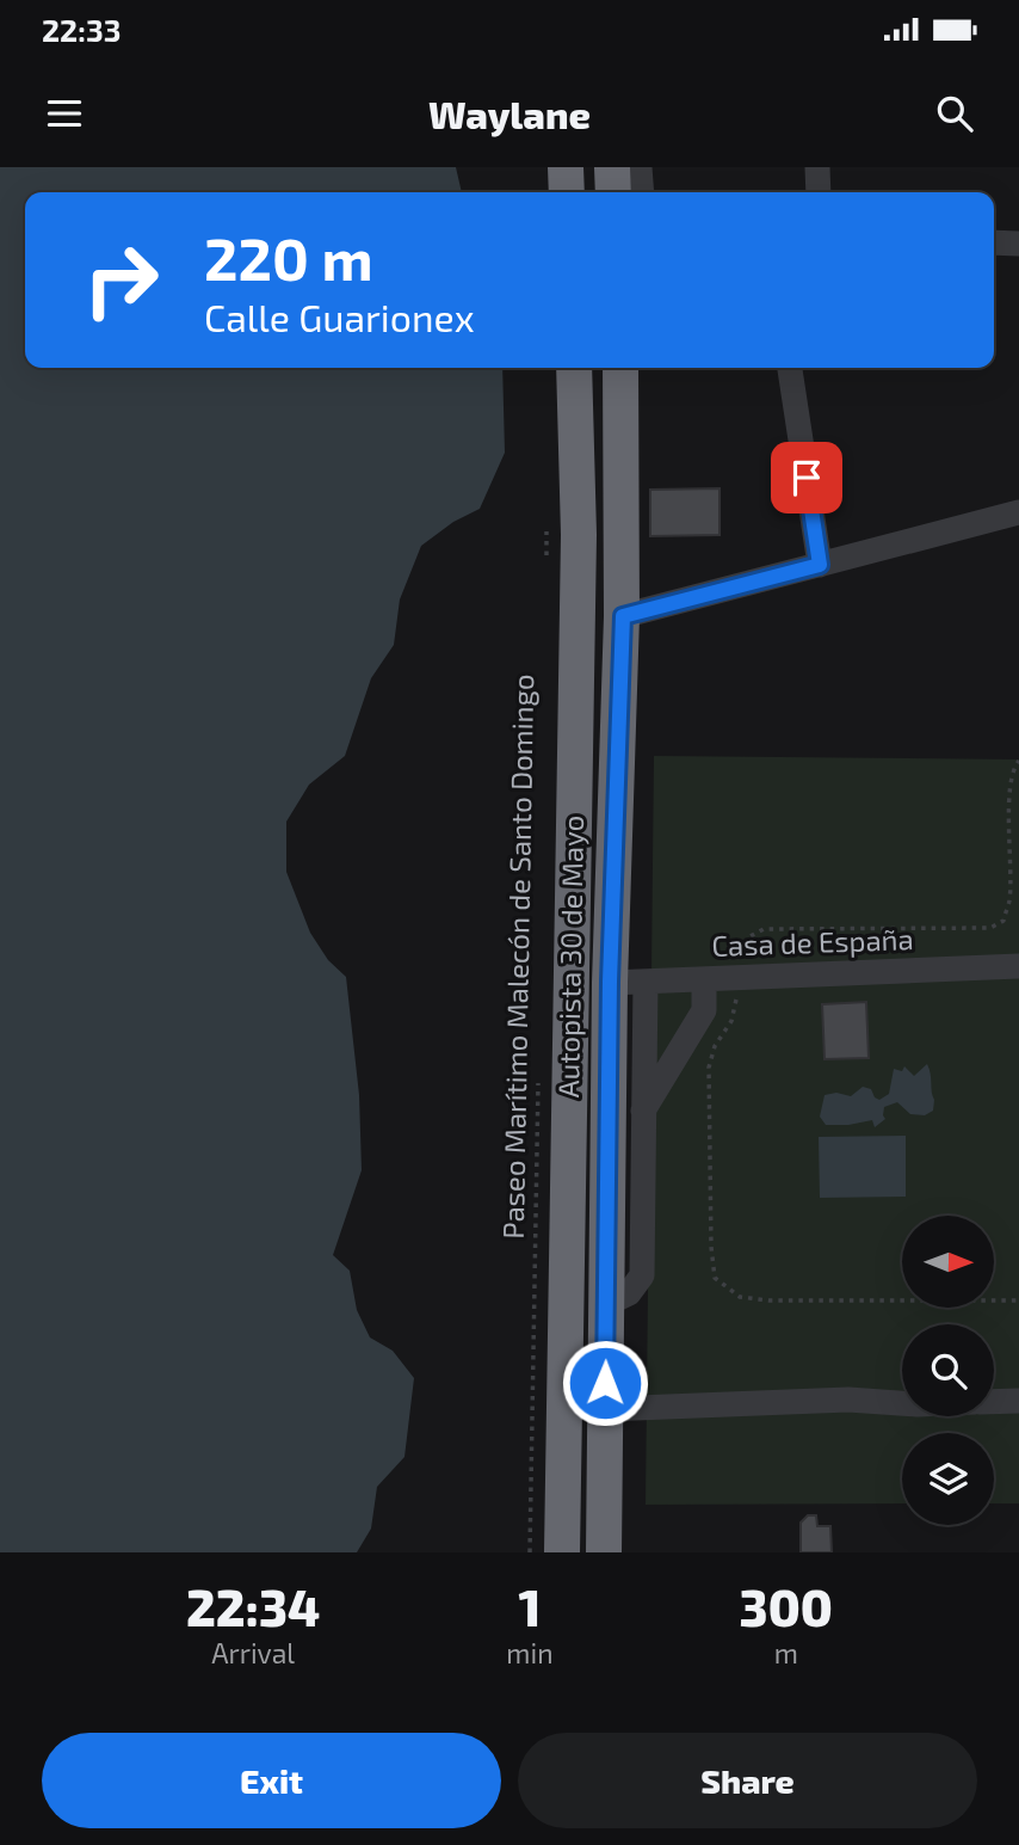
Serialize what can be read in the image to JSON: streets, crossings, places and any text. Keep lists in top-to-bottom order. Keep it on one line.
{"streets":{"highway":["Autopista 30 de Mayo"],"street":["Casa de España"],"path":["Paseo Marítimo Malecón de Santo Domingo"]},"crossings":[["Casa de España","Autopista 30 de Mayo"]],"north":"right","page":{"status":"22:33","header":"Waylane","turn":["220 m","Calle Guarionex"],"eta":["22:34","Arrival","1","min","300","m"],"buttons":["Exit","Share"]}}
